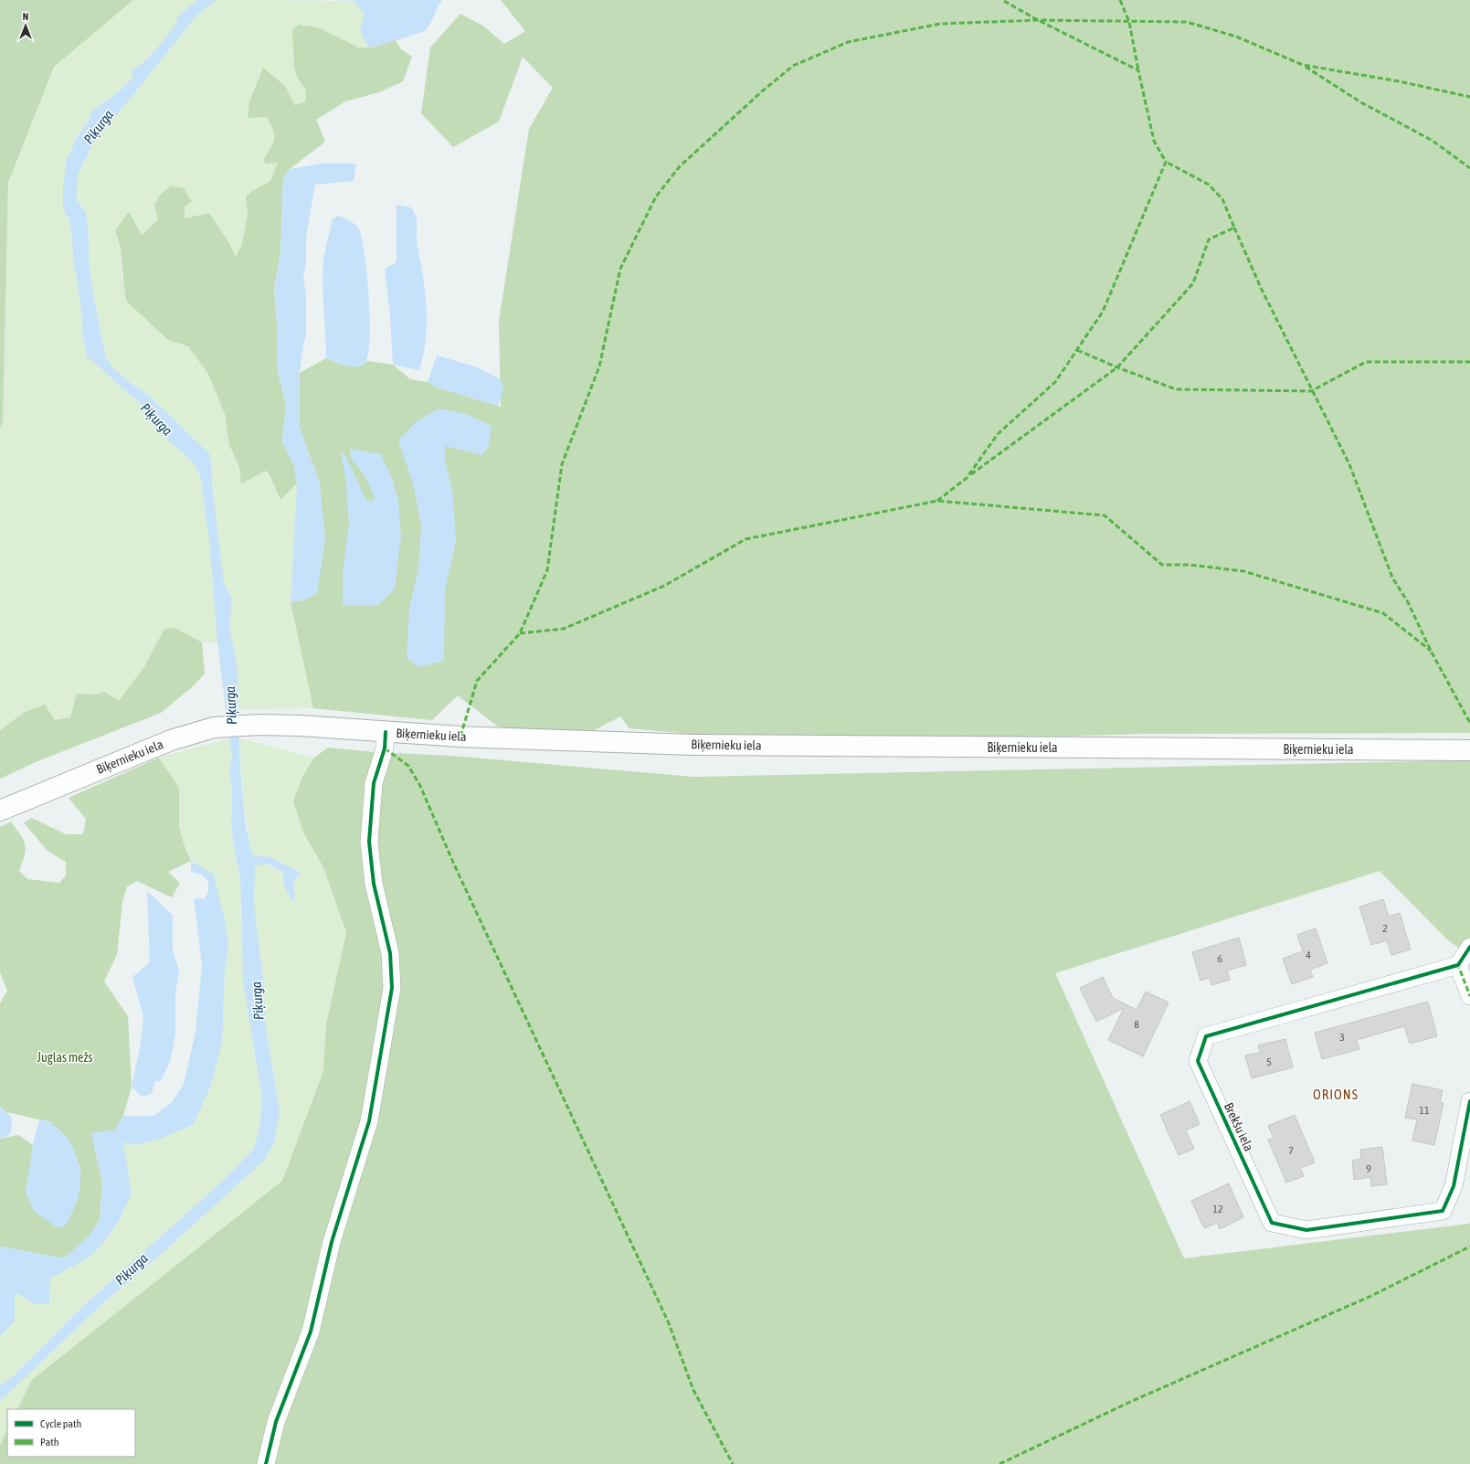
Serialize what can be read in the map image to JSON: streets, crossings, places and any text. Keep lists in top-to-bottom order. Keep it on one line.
{"streets":{"main road":["Biķernieku iela"],"street":["Brekšu iela"]},"districts":["ORIONS"],"water":["Piķurga"],"parks":["Juglas mežs"],"house_numbers":["2","4","6","8","3","5","11","7","9","12"],"legend":["Cycle path","Path"],"north":"top"}
